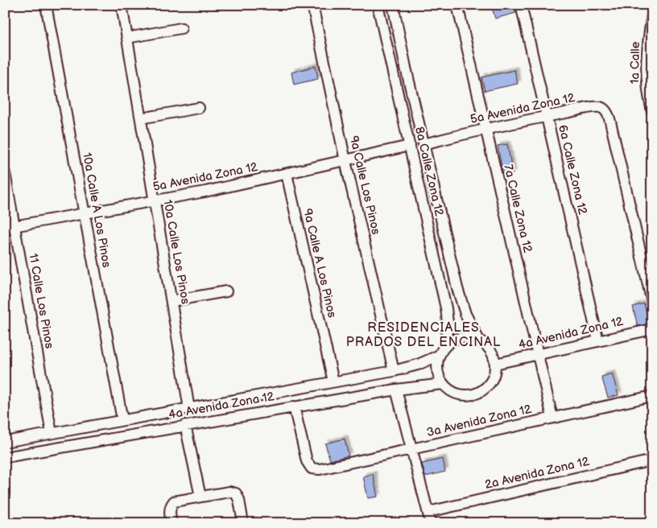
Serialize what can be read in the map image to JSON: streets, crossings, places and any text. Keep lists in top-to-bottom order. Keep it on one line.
{"streets":{"street":["1a Calle","5a Avenida Zona 12","6a Calle Zona 12","8a Calle Zona 12","9a Calle Los Pinos","7a Calle Zona 12","10a Calle A Los Pinos","10a Calle Los Pinos","9a Calle A Los Pinos","11 Calle Los Pinos","4a Avenida Zona 12","3a Avenida Zona 12","2a Avenida Zona 12"]},"crossings":[["5a Avenida Zona 12","6a Calle Zona 12"],["5a Avenida Zona 12","8a Calle Zona 12"],["5a Avenida Zona 12","9a Calle Los Pinos"],["5a Avenida Zona 12","7a Calle Zona 12"],["5a Avenida Zona 12","10a Calle A Los Pinos"],["5a Avenida Zona 12","10a Calle Los Pinos"],["5a Avenida Zona 12","9a Calle A Los Pinos"],["5a Avenida Zona 12","11 Calle Los Pinos"],["6a Calle Zona 12","4a Avenida Zona 12"],["8a Calle Zona 12","4a Avenida Zona 12"],["9a Calle Los Pinos","4a Avenida Zona 12"],["7a Calle Zona 12","4a Avenida Zona 12"],["7a Calle Zona 12","3a Avenida Zona 12"],["10a Calle A Los Pinos","4a Avenida Zona 12"],["10a Calle Los Pinos","4a Avenida Zona 12"],["9a Calle A Los Pinos","4a Avenida Zona 12"],["11 Calle Los Pinos","4a Avenida Zona 12"],["4a Avenida Zona 12","3a Avenida Zona 12"]],"districts":["RESIDENCIALES PRADOS DEL ENCINAL"]}
